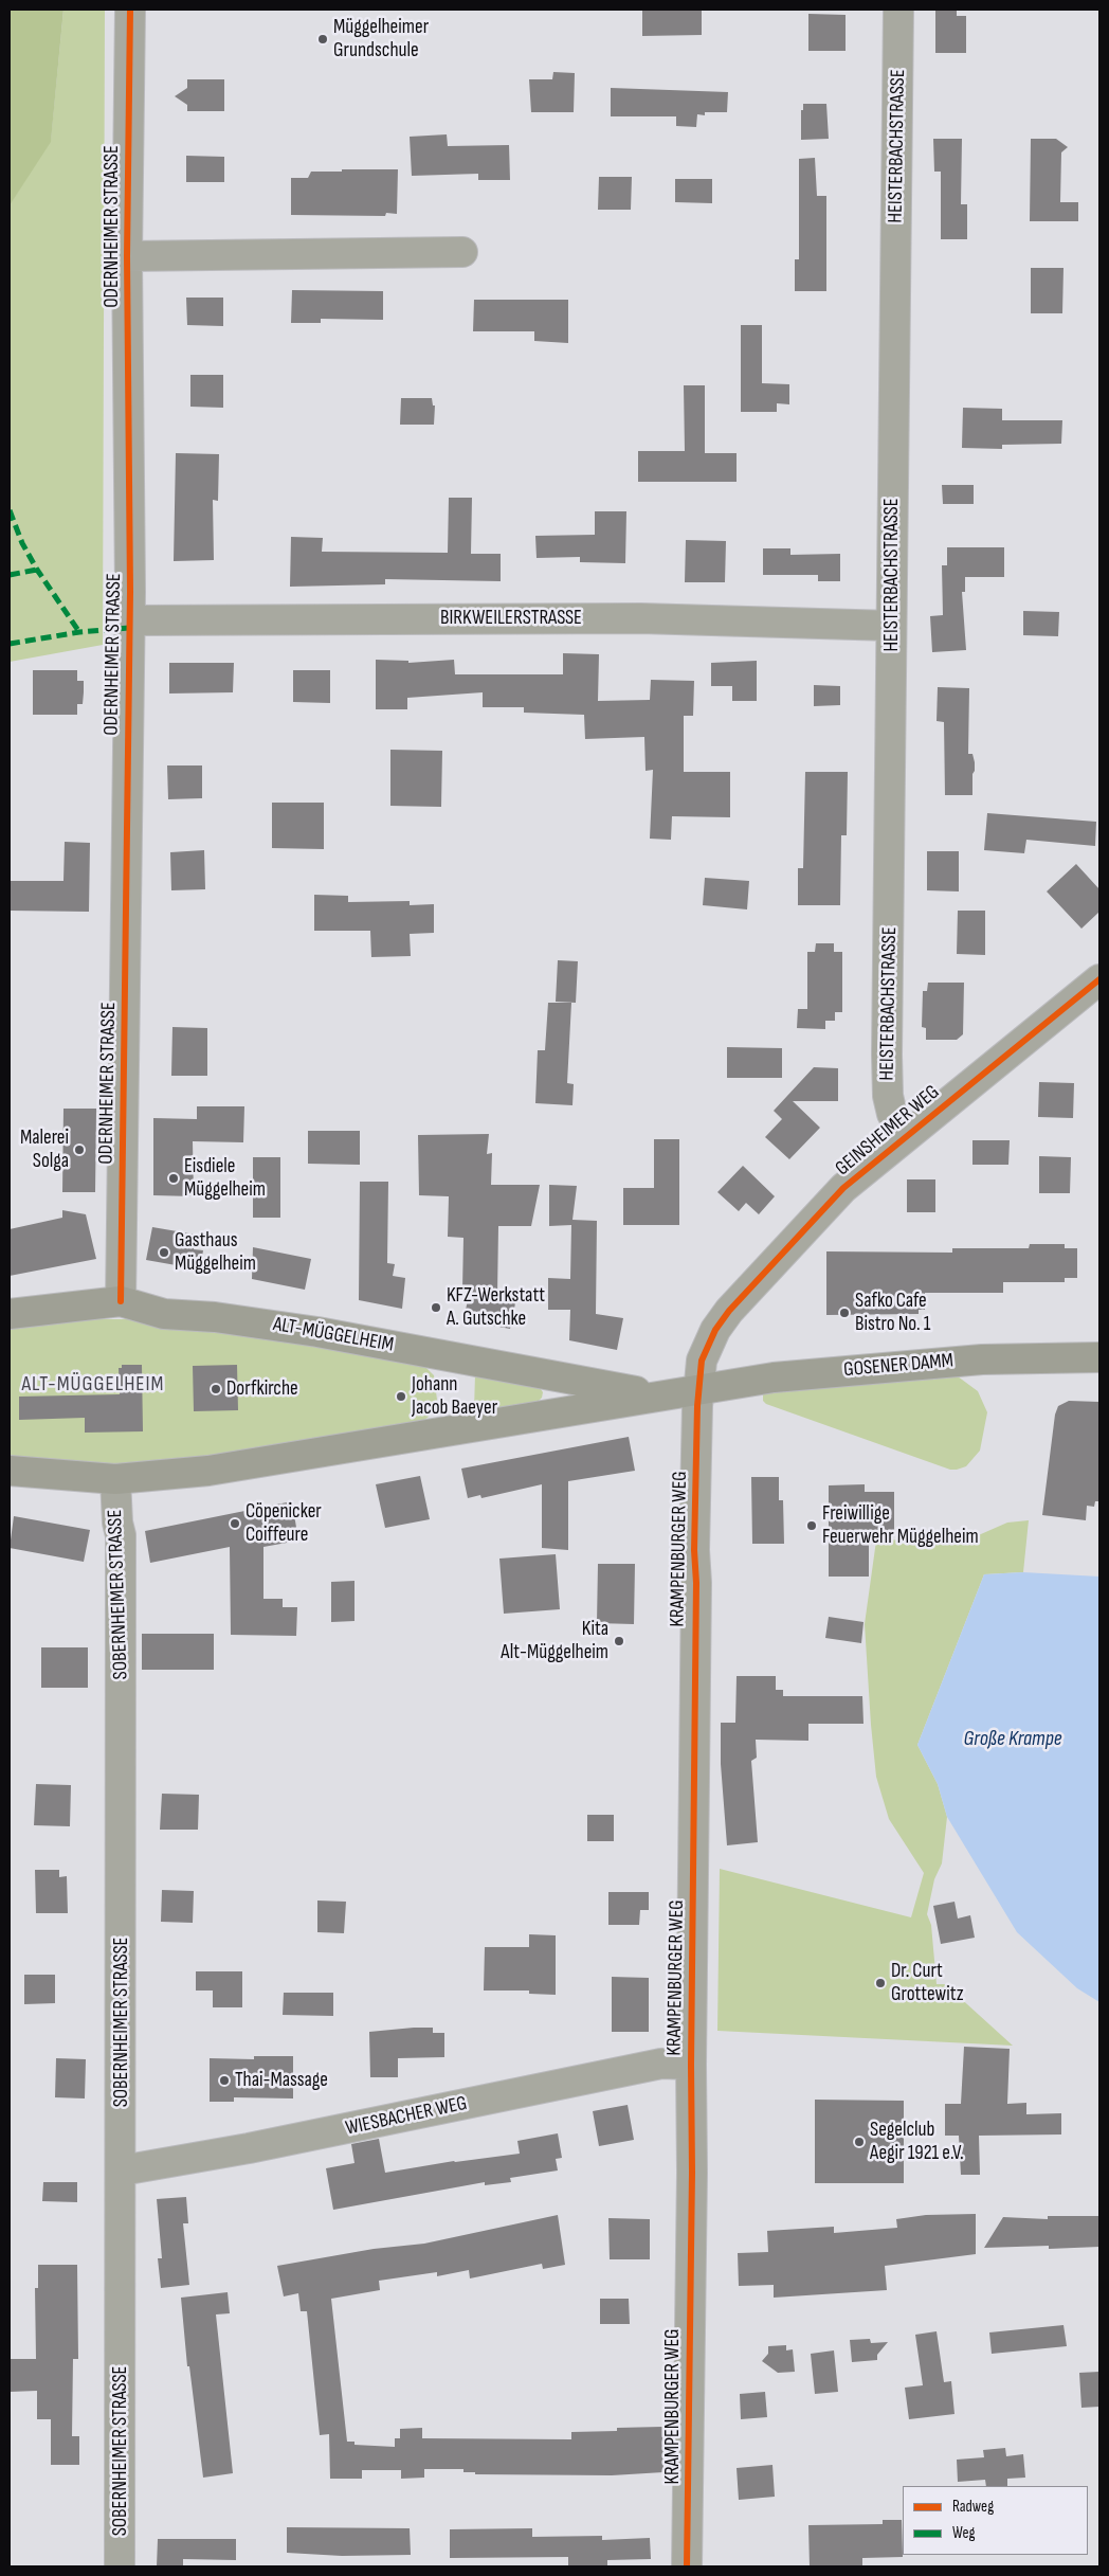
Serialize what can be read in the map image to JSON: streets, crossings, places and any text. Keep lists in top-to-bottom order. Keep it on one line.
{"streets":{"main road":["ALT-MÜGGELHEIM","GOSENER DAMM"],"street":["HEISTERBACHSTRASSE","ODERNHEIMER STRASSE","BIRKWEILERSTRASSE","GEINSHEIMER WEG","KRAMPENBURGER WEG","SOBERNHEIMER STRASSE","WIESBACHER WEG"]},"crossings":[["HEISTERBACHSTRASSE","BIRKWEILERSTRASSE"],["HEISTERBACHSTRASSE","GEINSHEIMER WEG"],["ODERNHEIMER STRASSE","BIRKWEILERSTRASSE"],["ODERNHEIMER STRASSE","ALT-MÜGGELHEIM"],["GEINSHEIMER WEG","ALT-MÜGGELHEIM"],["GEINSHEIMER WEG","GOSENER DAMM"],["GEINSHEIMER WEG","KRAMPENBURGER WEG"],["ALT-MÜGGELHEIM","GOSENER DAMM"],["ALT-MÜGGELHEIM","KRAMPENBURGER WEG"],["ALT-MÜGGELHEIM","SOBERNHEIMER STRASSE"],["GOSENER DAMM","KRAMPENBURGER WEG"],["KRAMPENBURGER WEG","WIESBACHER WEG"],["SOBERNHEIMER STRASSE","WIESBACHER WEG"]],"districts":["ALT-MÜGGELHEIM"],"water":["Große Krampe"],"places":["Müggelheimer Grundschule","Malerei Solga","Eisdiele Müggelheim","Gasthaus Müggelheim","KFZ-Werkstatt A. Gutschke","Safko Cafe Bistro No. 1","Dorfkirche","Johann Jacob Baeyer","Cöpenicker Coiffeure","Freiwillige Feuerwehr Müggelheim","Kita Alt-Müggelheim","Dr. Curt Grottewitz","Thai-Massage","Segelclub Aegir 1921 e.V."],"legend":["Radweg","Weg"]}
